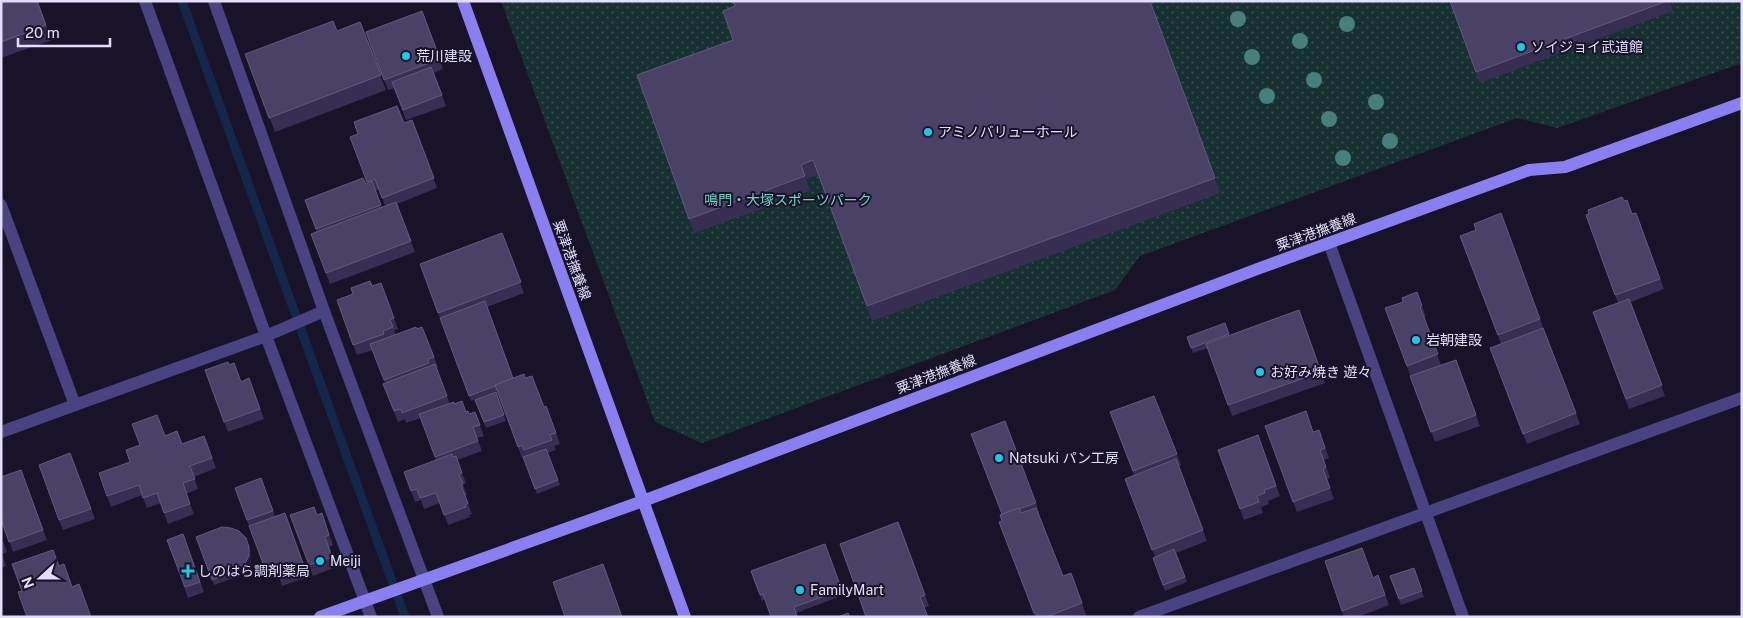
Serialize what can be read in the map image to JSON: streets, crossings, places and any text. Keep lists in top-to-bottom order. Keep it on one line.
{"streets":{"main road":["粟津港撫養線"]},"parks":["鳴門・大塚スポーツパーク"],"places":{"other":["ソイジョイ武道館","荒川建設","アミノバリューホール","岩朝建設","お好み焼き 遊々","Natsuki パン工房","Meiji","FamilyMart"],"health":["しのはら調剤薬局"]},"scale_bar":"20 m","north":"left"}
